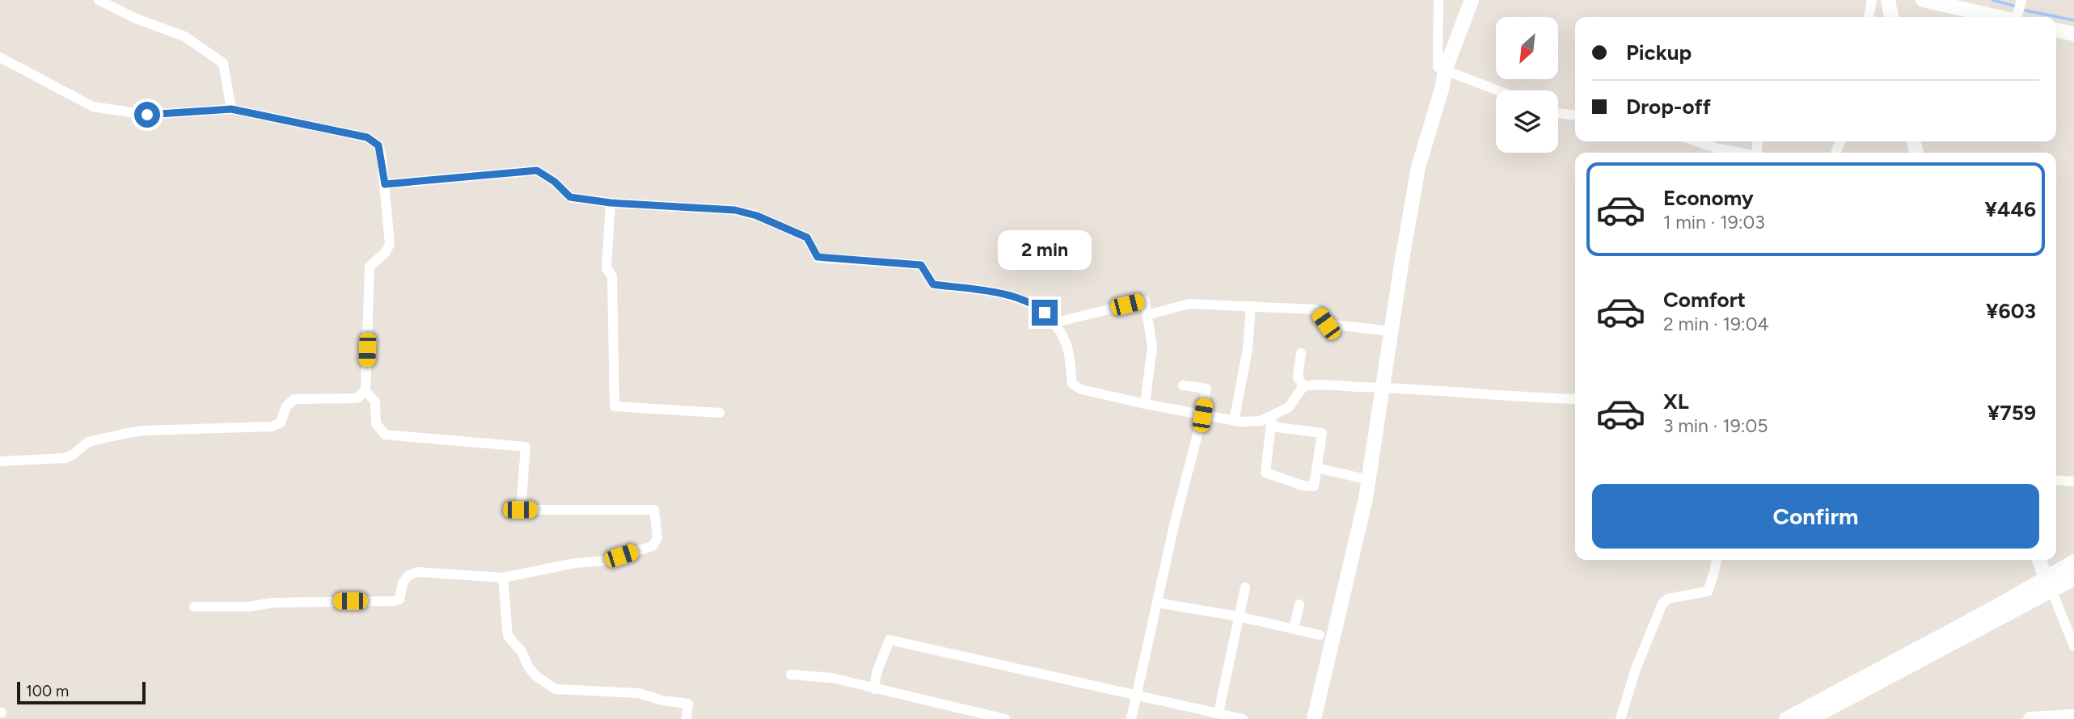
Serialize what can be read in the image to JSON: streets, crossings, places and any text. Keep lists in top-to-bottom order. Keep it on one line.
{"scale_bar":"100 m","north":"bottom left","page":{"banner":["Pickup","Drop-off"],"list":[{"name":"Economy","note":"1 min · 19:03","value":"¥446"},{"name":"Comfort","note":"2 min · 19:04","value":"¥603"},{"name":"XL","note":"3 min · 19:05","value":"¥759"}],"bubble":"2 min","buttons":"Confirm","scale":"100 m"}}
